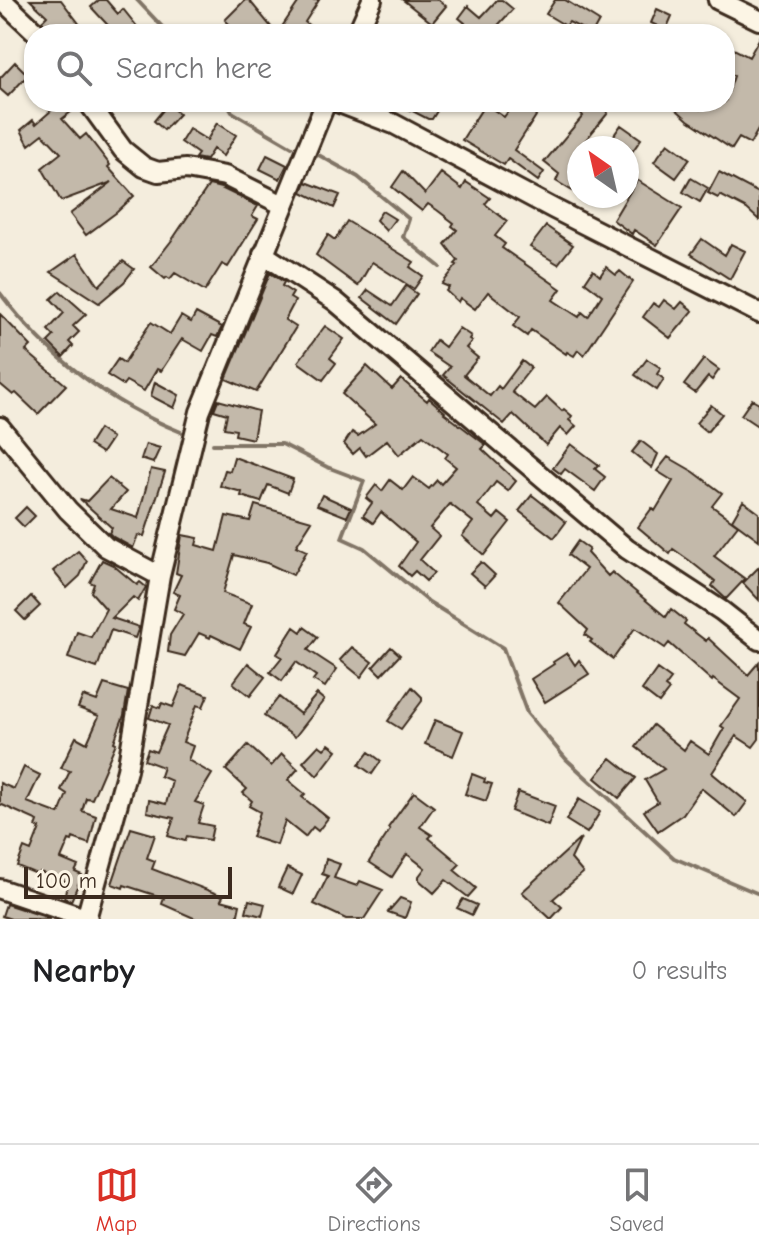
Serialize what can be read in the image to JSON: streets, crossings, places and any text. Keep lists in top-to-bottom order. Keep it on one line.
{"scale_bar":"100 m","north":"top left","page":{"search":"Search here","scale":"100 m","heading":["Nearby","0 results"],"nav":["Map","Directions","Saved"]}}
